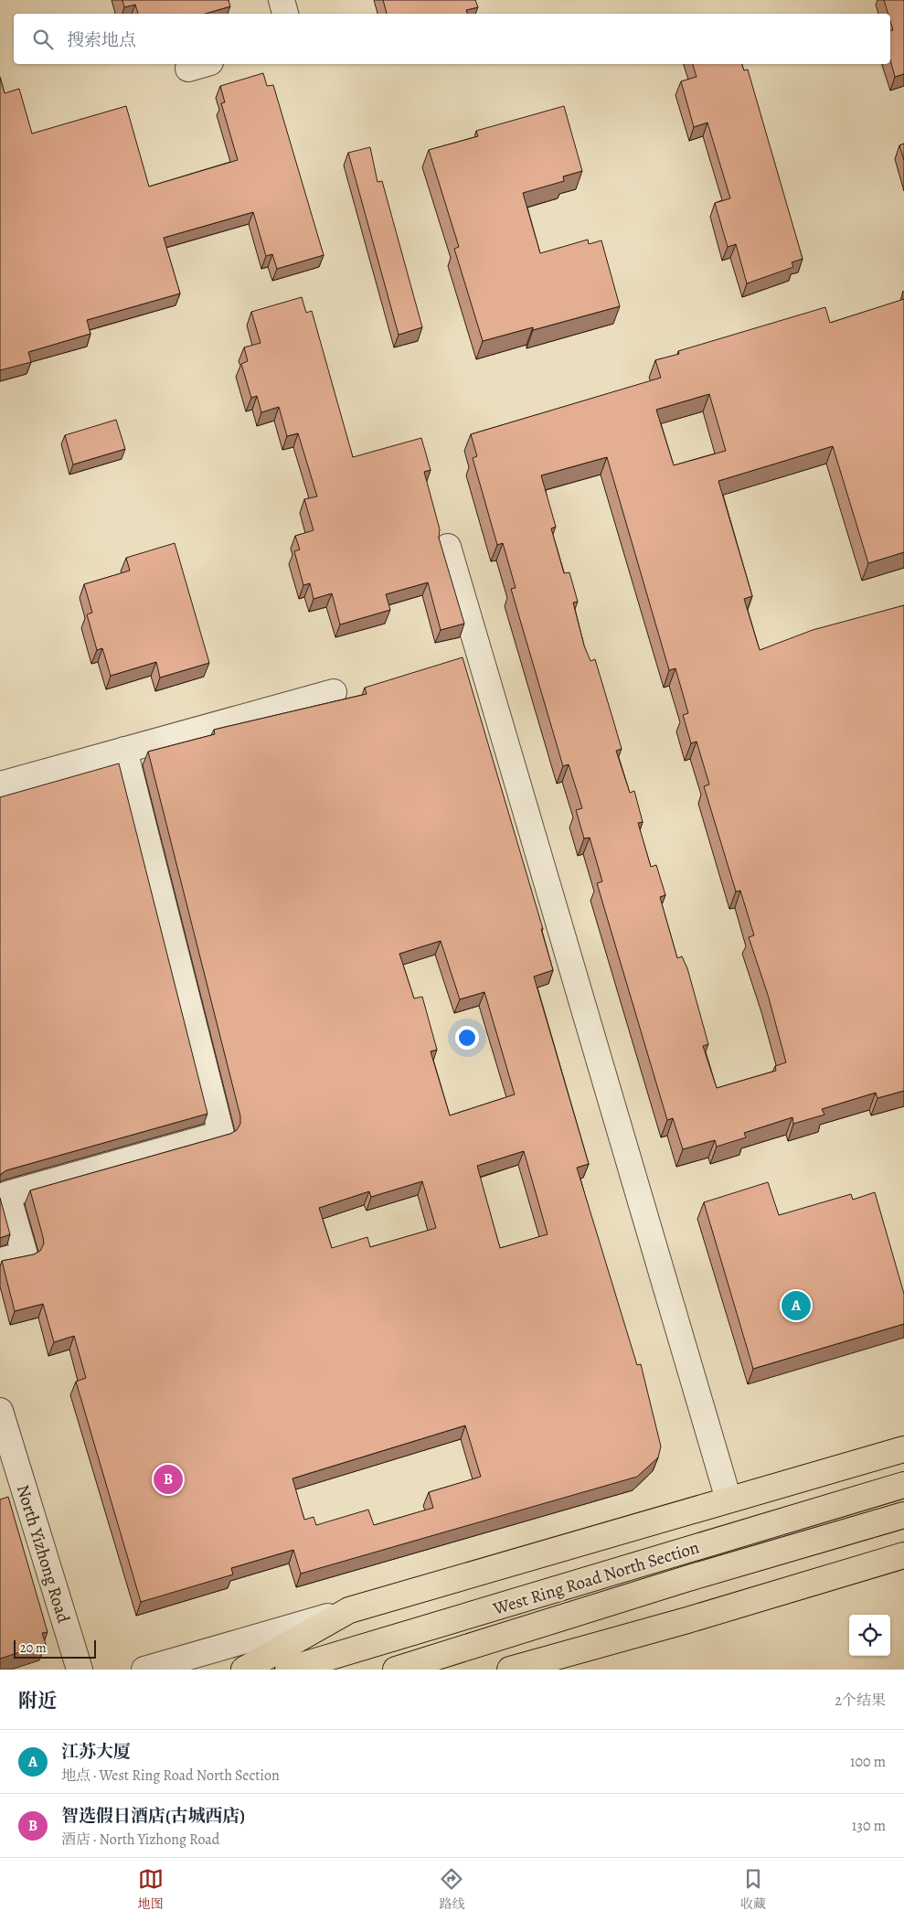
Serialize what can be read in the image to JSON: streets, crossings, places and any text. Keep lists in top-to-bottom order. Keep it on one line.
{"streets":{"main road":["West Ring Road North Section"],"street":["North Yizhong Road"]},"scale_bar":"20 m","page":{"search":"搜索地点","pins":["A","B"],"scale":"20 m","heading":["附近","2个结果"],"list":[{"mark":"A","name":"江苏大厦","note":"地点 · West Ring Road North Section","value":"100 m"},{"mark":"B","name":"智选假日酒店(古城西店)","note":"酒店 · North Yizhong Road","value":"130 m"}],"nav":["地图","路线","收藏"]}}
